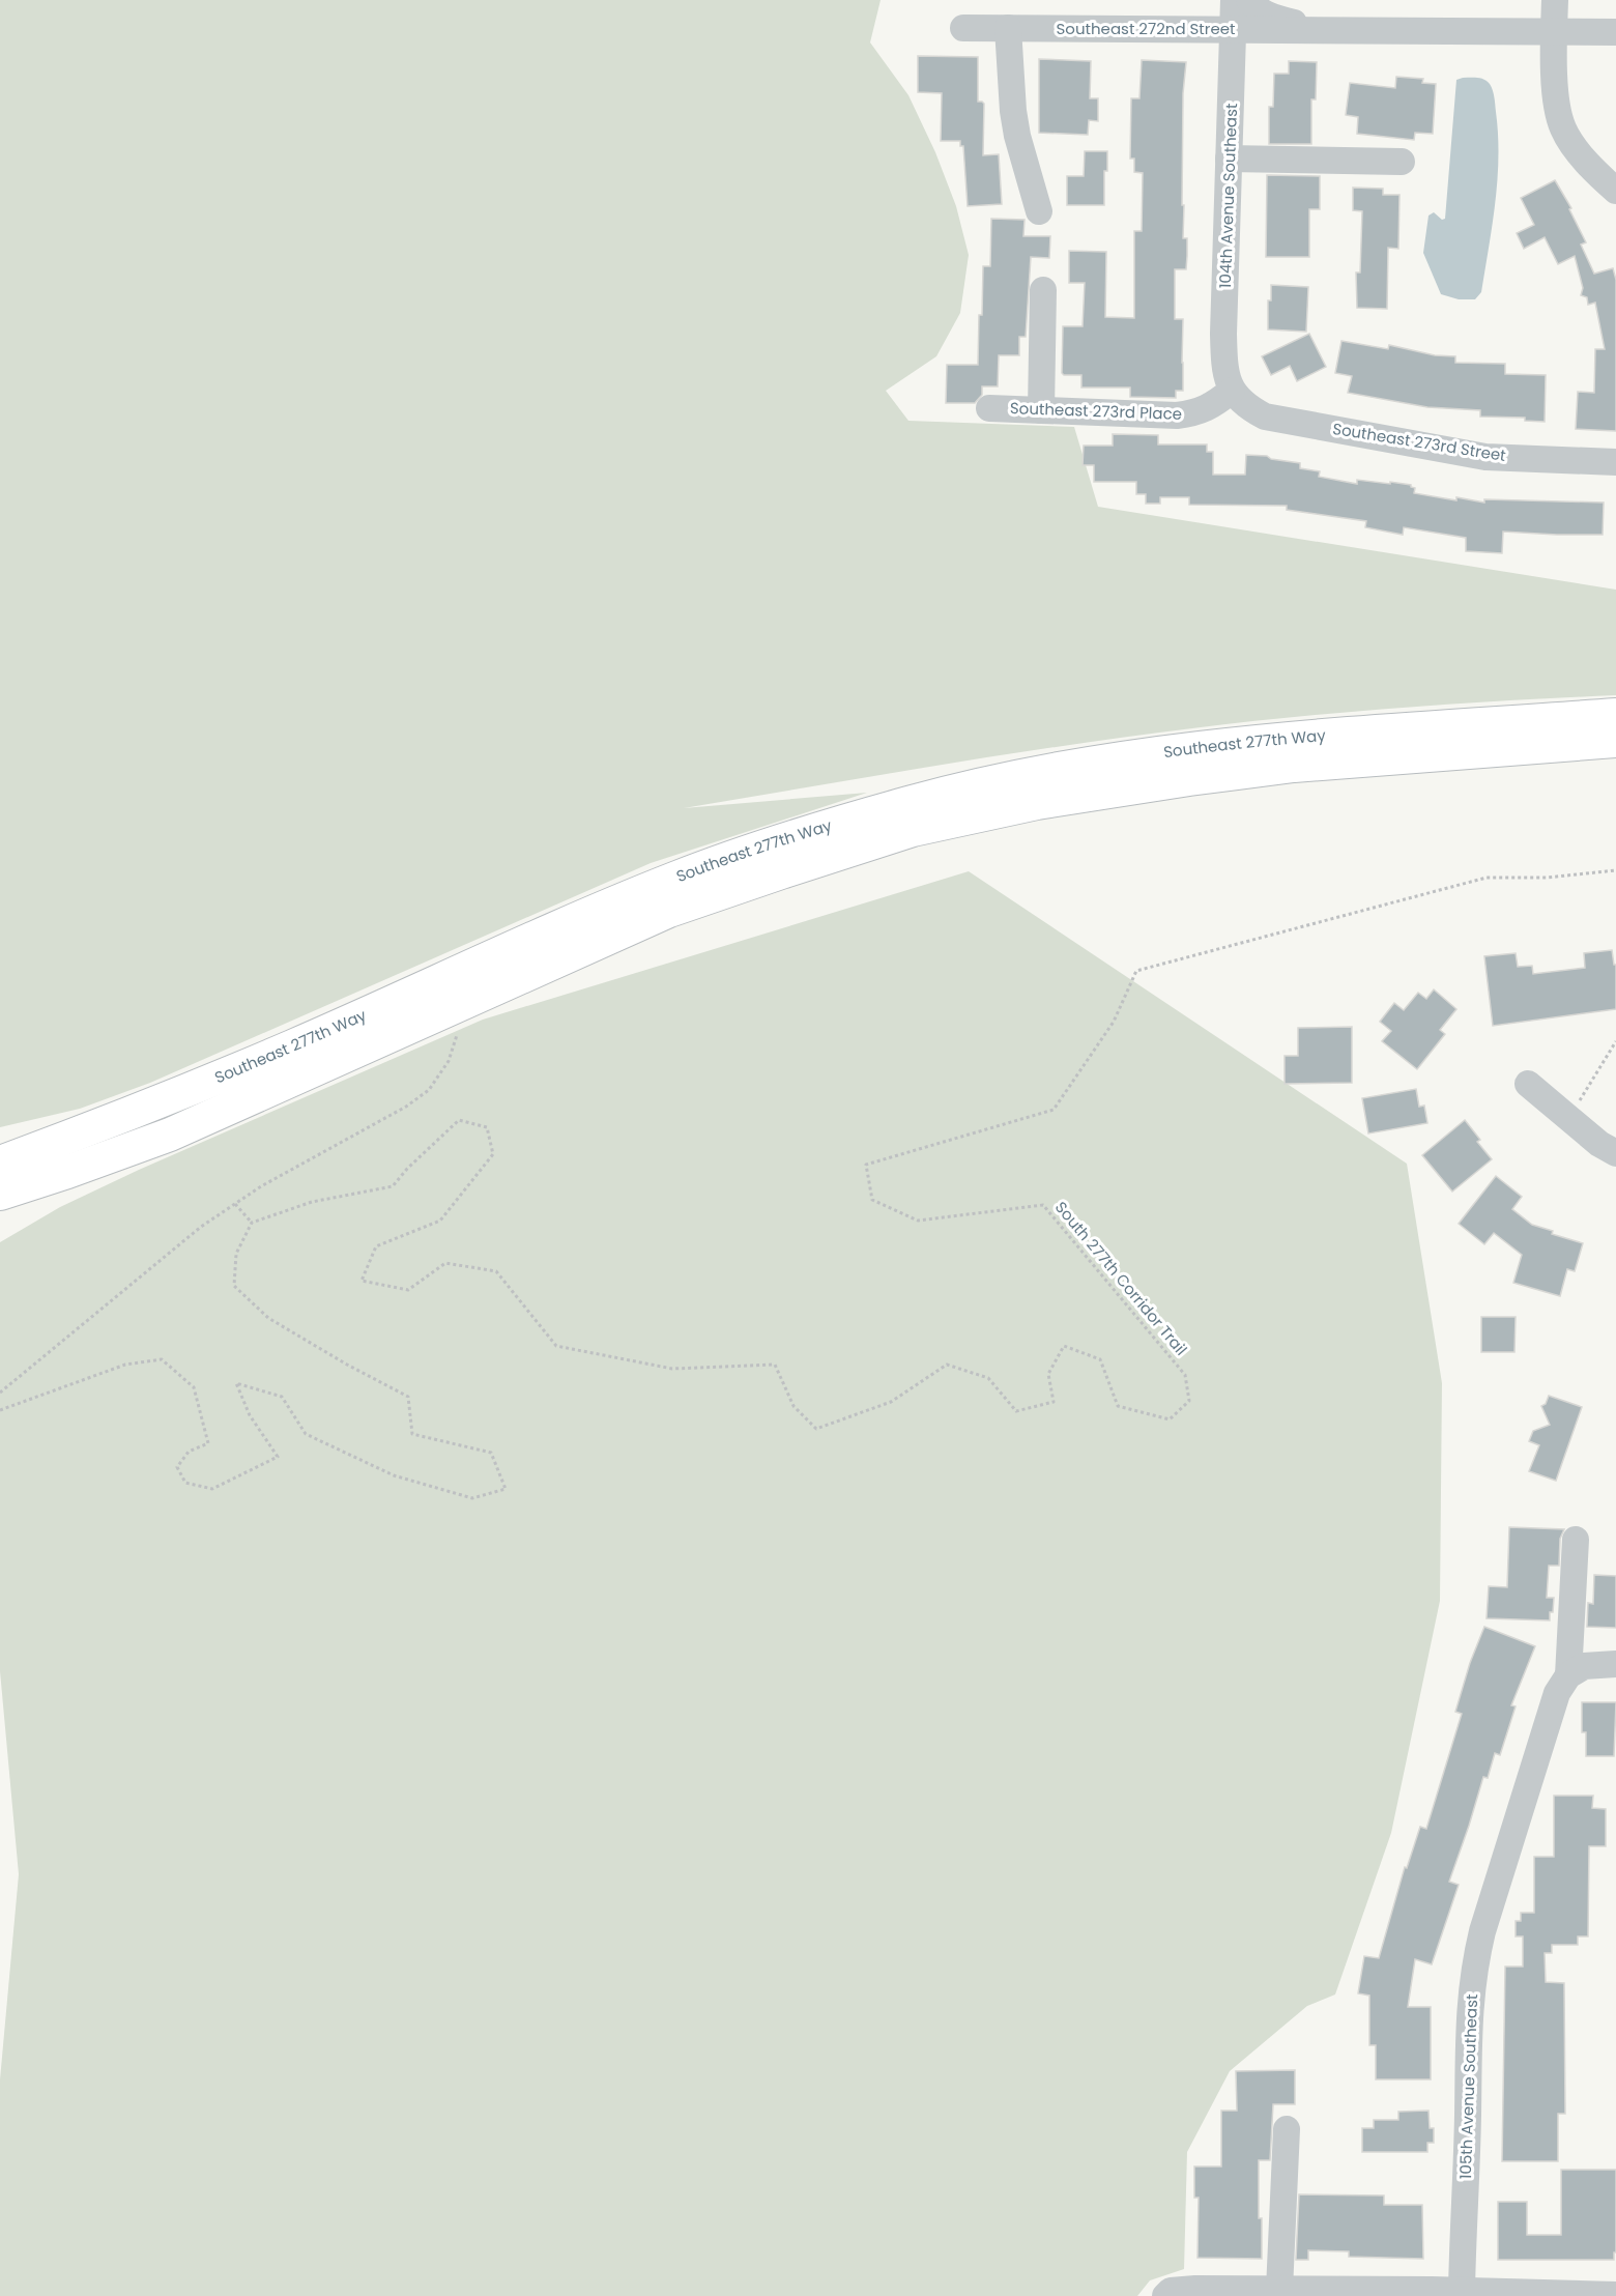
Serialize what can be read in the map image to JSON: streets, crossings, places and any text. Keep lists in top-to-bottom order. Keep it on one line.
{"streets":{"main road":["Southeast 277th Way"],"street":["Southeast 272nd Street","104th Avenue Southeast","Southeast 273rd Place","Southeast 273rd Street","105th Avenue Southeast"],"path":["South 277th Corridor Trail"]},"crossings":[["Southeast 272nd Street","104th Avenue Southeast"],["104th Avenue Southeast","Southeast 273rd Place"],["104th Avenue Southeast","Southeast 273rd Street"],["Southeast 273rd Place","Southeast 273rd Street"]]}
